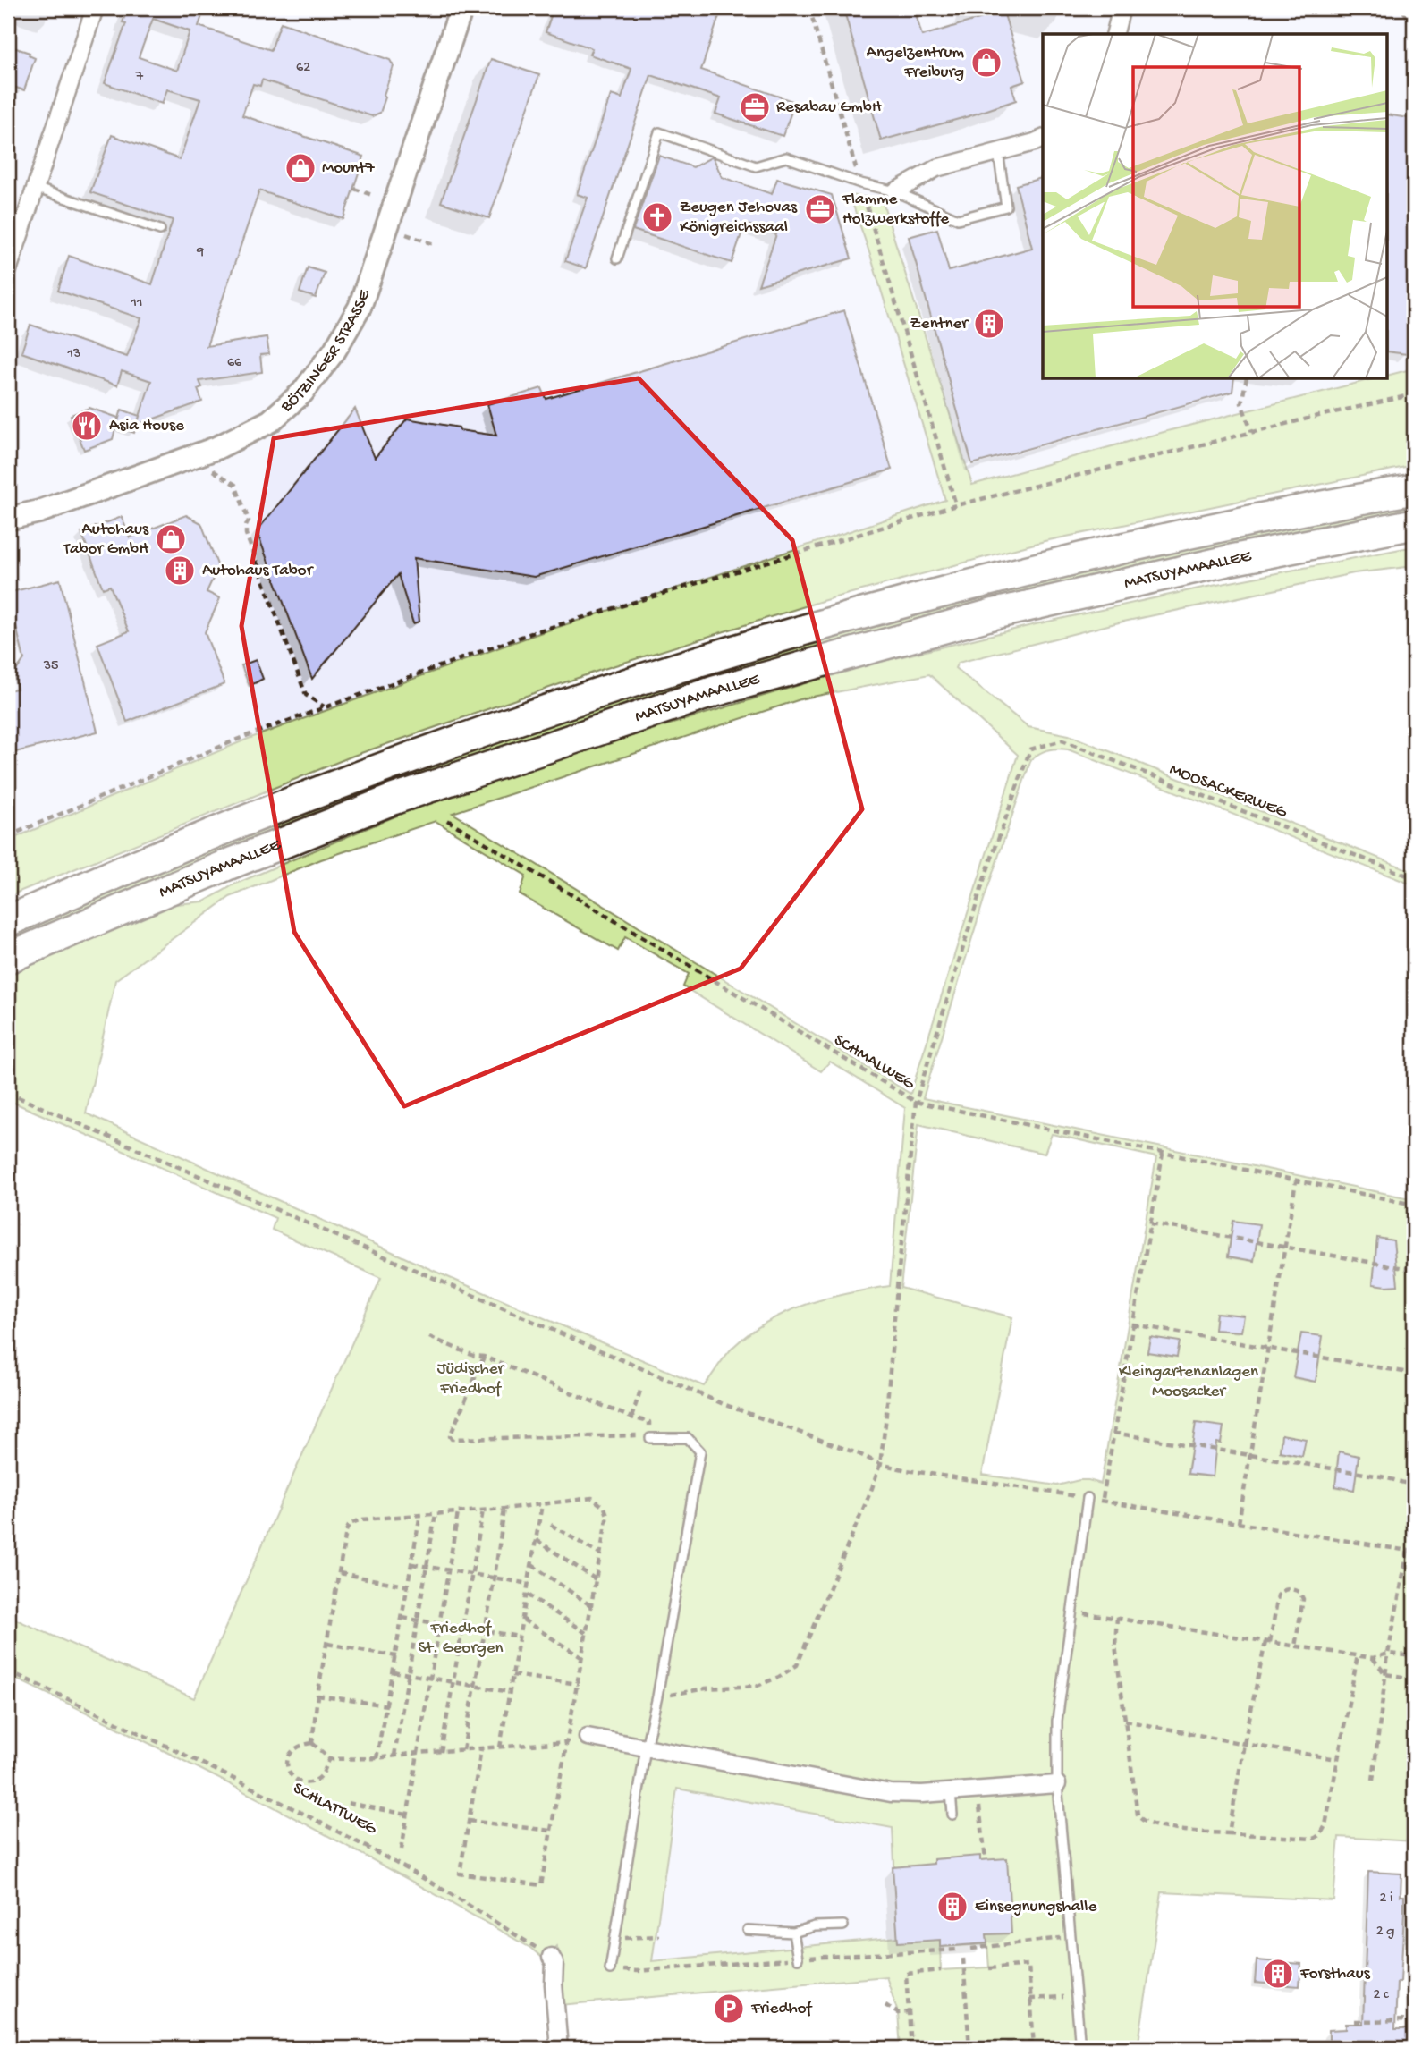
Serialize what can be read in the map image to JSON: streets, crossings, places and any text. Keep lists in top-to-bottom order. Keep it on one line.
{"streets":{"highway":["MATSUYAMAALLEE"],"street":["BÖTZINGER STRASSE"],"path":["MOOSACKERWEG","SCHMALWEG","SCHLATTWEG"]},"crossings":[["MOOSACKERWEG","SCHMALWEG"]],"parks":["Jüdischer Friedhof","Kleingartenanlagen Moosacker","Friedhof St. Georgen"],"places":{"shop":["Angelzentrum Freiburg","Mount7","Autohaus Tabor GmbH"],"office":["Resabau GmbH","Flamme Holzwerkstoffe"],"church":["Zeugen Jehovas Königreichssaal"],"building":["Zentner","Autohaus Tabor","Einsegnungshalle","Forsthaus"],"restaurant":["Asia House"],"parking":["Friedhof"]},"house_numbers":["62","7","9","11","13","66","35","2 i","2 g","2 c"]}
